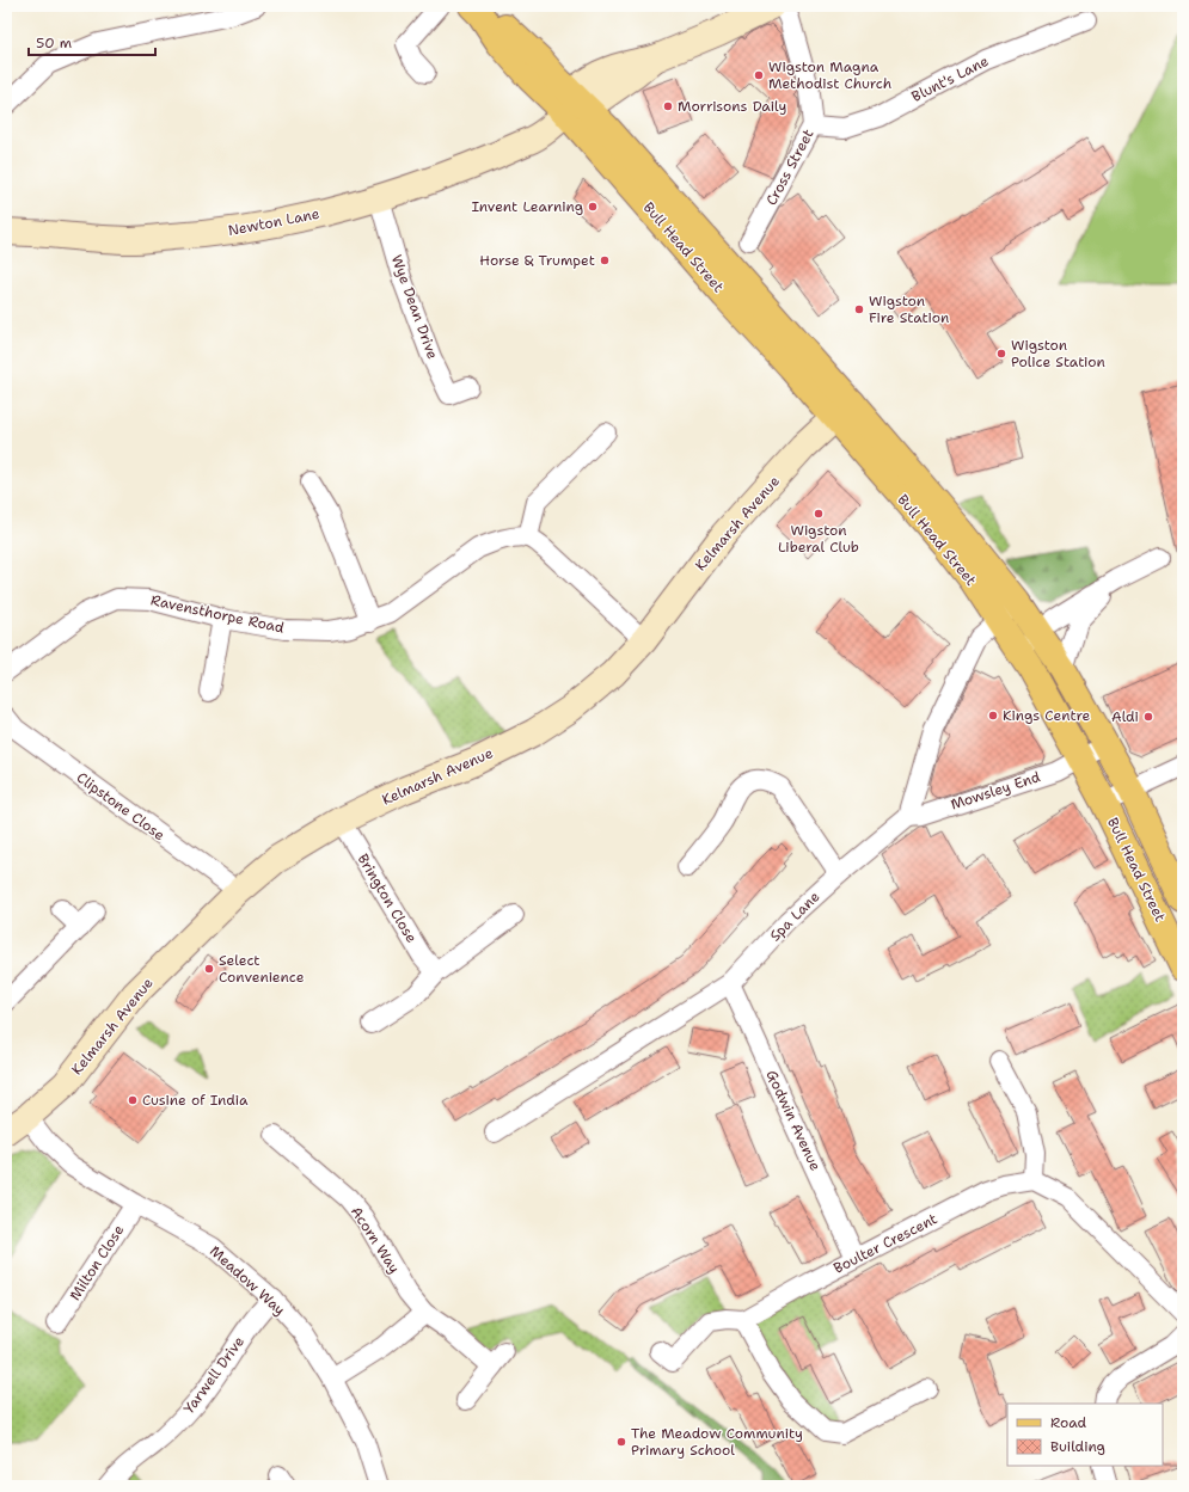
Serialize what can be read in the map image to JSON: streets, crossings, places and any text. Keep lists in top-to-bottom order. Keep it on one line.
{"streets":{"main road":["Bull Head Street"],"street":["Blunt's Lane","Cross Street","Newton Lane","Wye Dean Drive","Kelmarsh Avenue","Ravensthorpe Road","Mowsley End","Clipstone Close","Brington Close","Spa Lane","Godwin Avenue","Acorn Way","Boulter Crescent","Milton Close","Meadow Way","Yarwell Drive"]},"crossings":[["Blunt's Lane","Cross Street"],["Cross Street","Newton Lane"],["Newton Lane","Bull Head Street"],["Newton Lane","Wye Dean Drive"],["Bull Head Street","Kelmarsh Avenue"],["Bull Head Street","Mowsley End"],["Kelmarsh Avenue","Clipstone Close"],["Kelmarsh Avenue","Brington Close"],["Kelmarsh Avenue","Meadow Way"],["Mowsley End","Spa Lane"],["Spa Lane","Godwin Avenue"],["Godwin Avenue","Boulter Crescent"],["Milton Close","Meadow Way"],["Meadow Way","Yarwell Drive"]],"places":["Wigston Magna Methodist Church","Morrisons Daily","Invent Learning","Horse & Trumpet","Wigston Fire Station","Wigston Police Station","Wigston Liberal Club","Kings Centre","Aldi","Select Convenience","Cusine of India","The Meadow Community Primary School"],"legend":["Road","Building"],"scale_bar":"50 m"}
